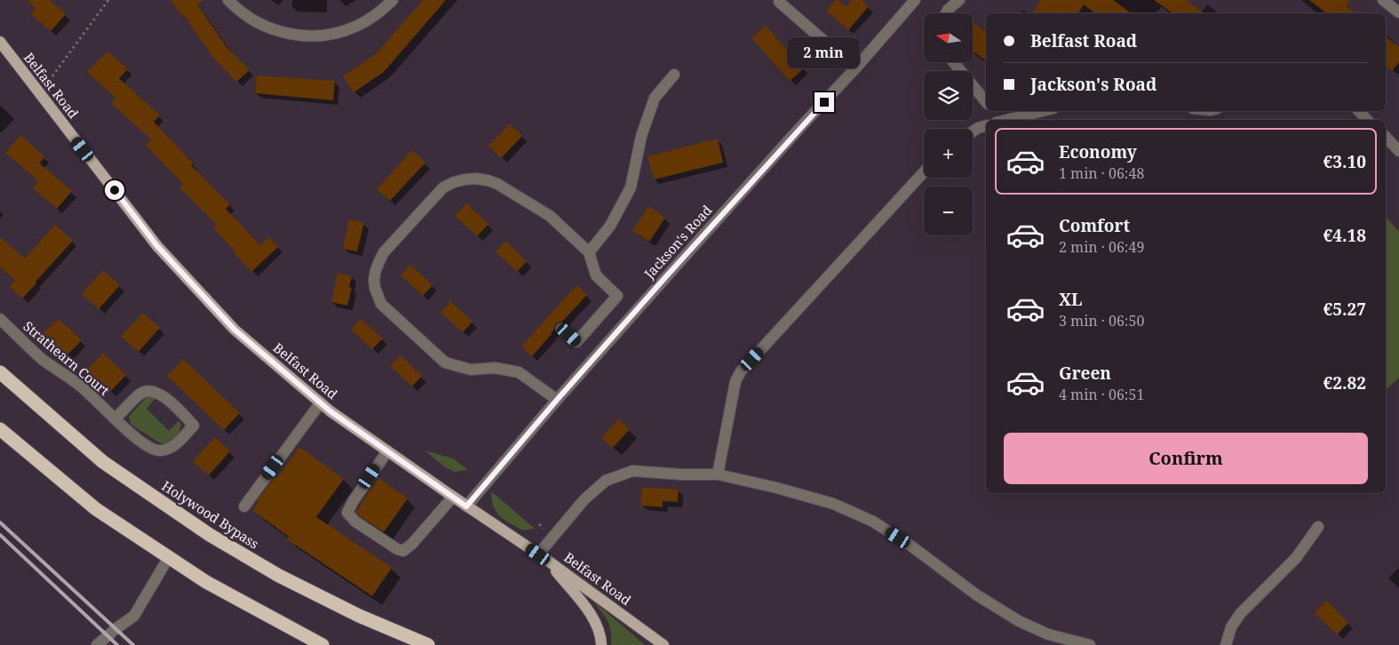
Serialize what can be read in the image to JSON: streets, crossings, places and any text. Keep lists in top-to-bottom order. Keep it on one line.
{"streets":{"highway":["Holywood Bypass"],"main road":["Belfast Road"],"street":["Jackson's Road","Strathearn Court"]},"crossings":[["Belfast Road","Jackson's Road"]],"north":"left","page":{"map_buttons":["+","−"],"banner":["Belfast Road","Jackson's Road"],"bubble":"2 min","list":[{"name":"Economy","note":"1 min · 06:48","value":"€3.10"},{"name":"Comfort","note":"2 min · 06:49","value":"€4.18"},{"name":"XL","note":"3 min · 06:50","value":"€5.27"},{"name":"Green","note":"4 min · 06:51","value":"€2.82"}],"buttons":"Confirm"}}
